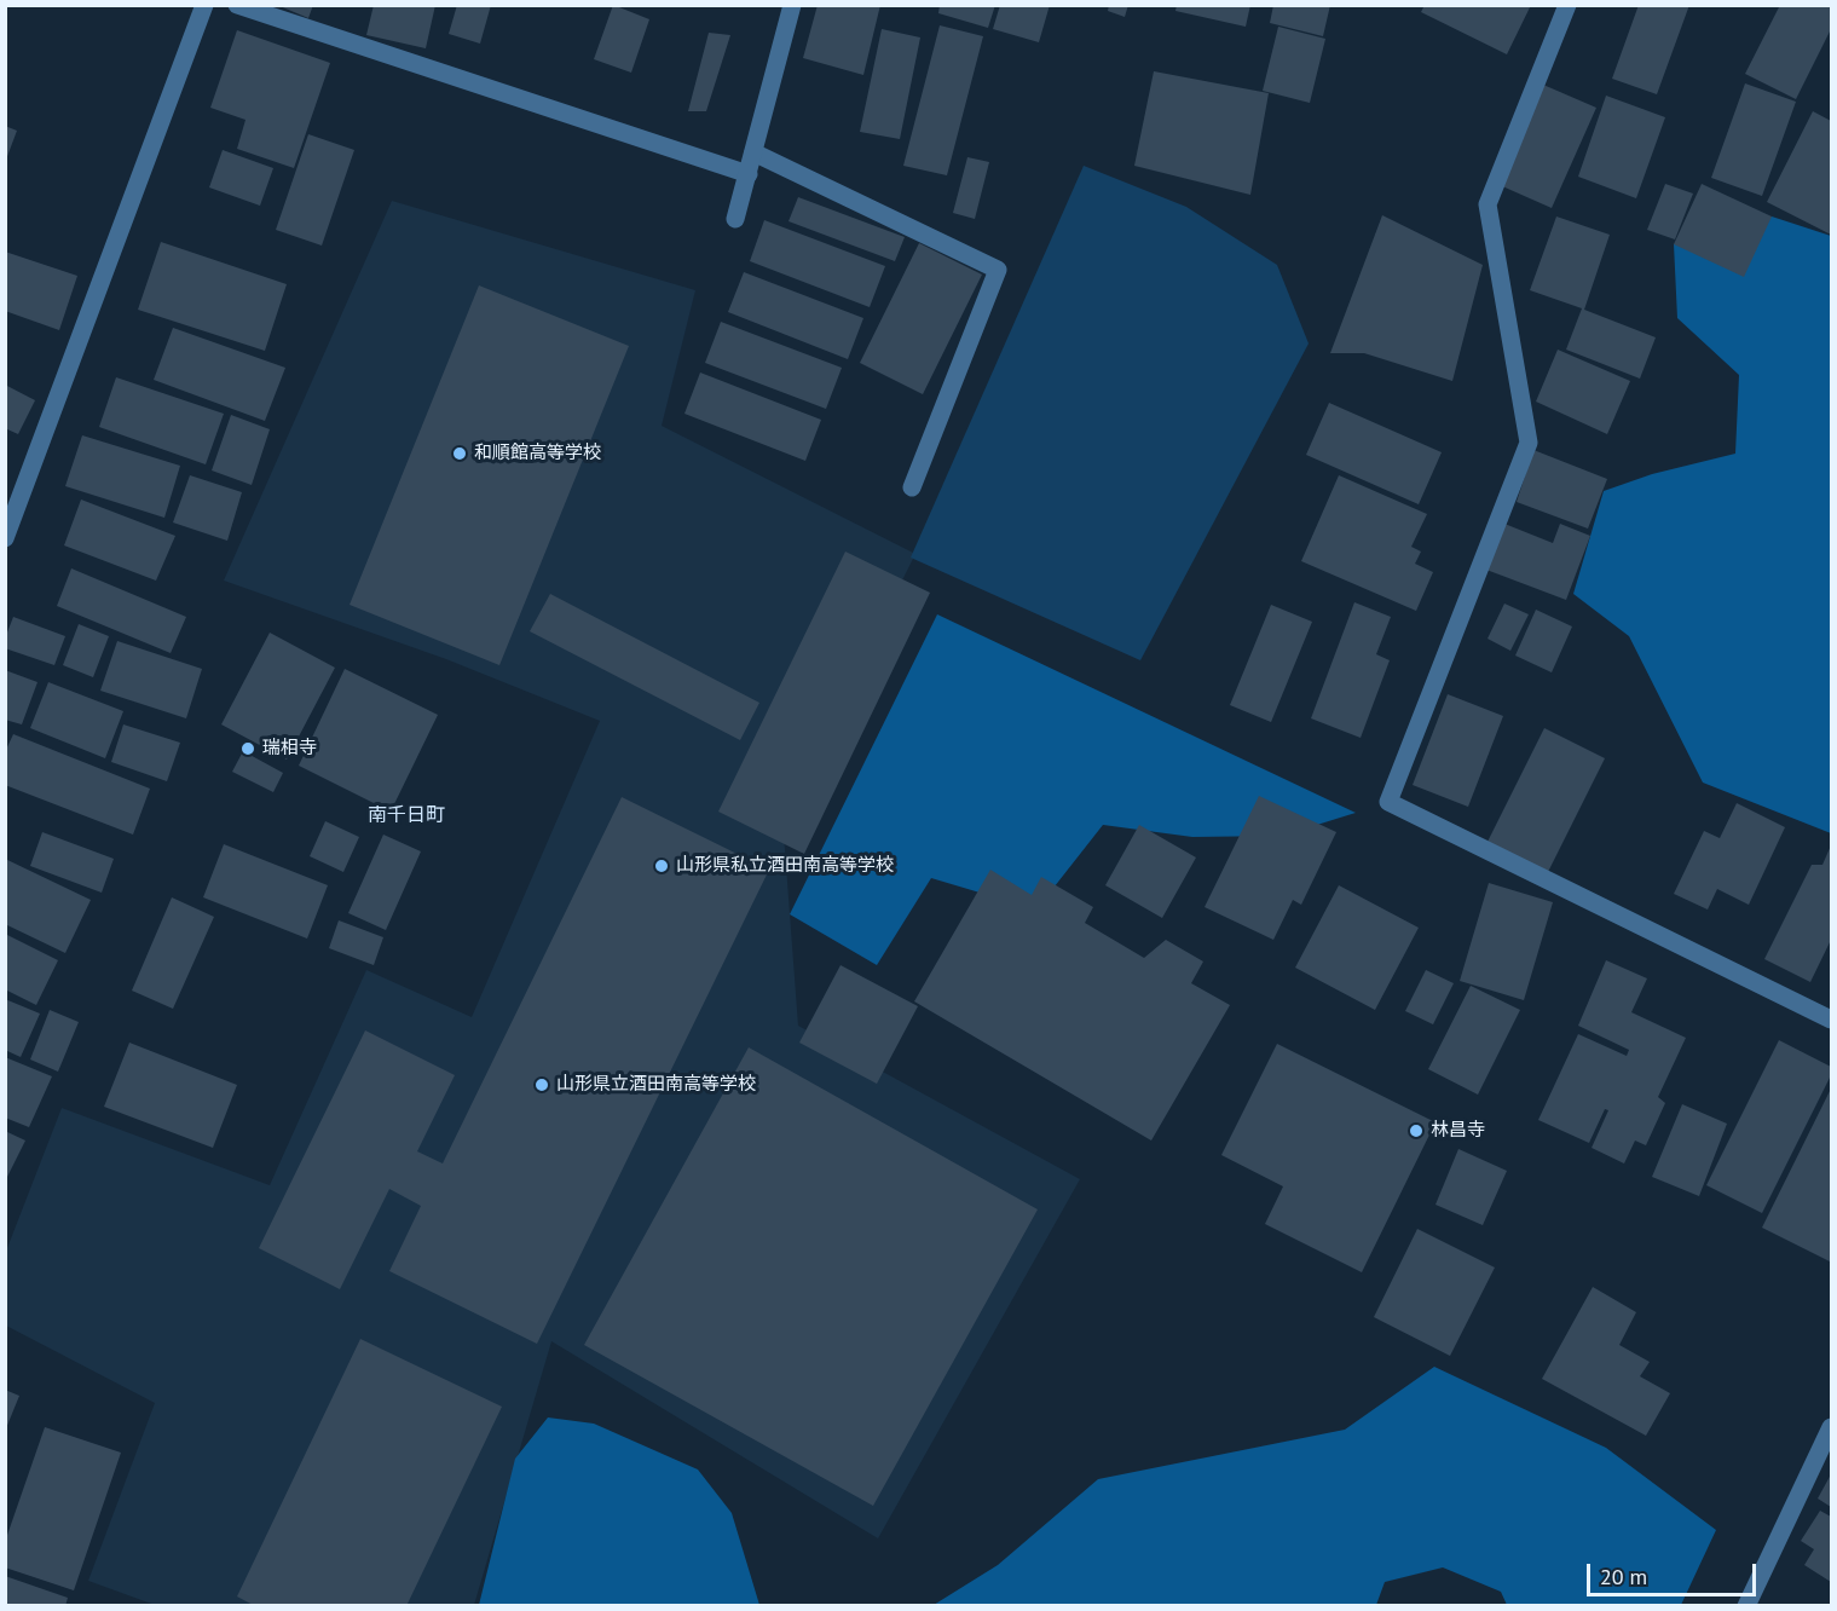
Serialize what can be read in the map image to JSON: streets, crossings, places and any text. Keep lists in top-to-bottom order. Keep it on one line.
{"districts":["南千日町"],"places":["和順館高等学校","瑞相寺","山形県私立酒田南高等学校","山形県立酒田南高等学校","林昌寺"],"scale_bar":"20 m"}
